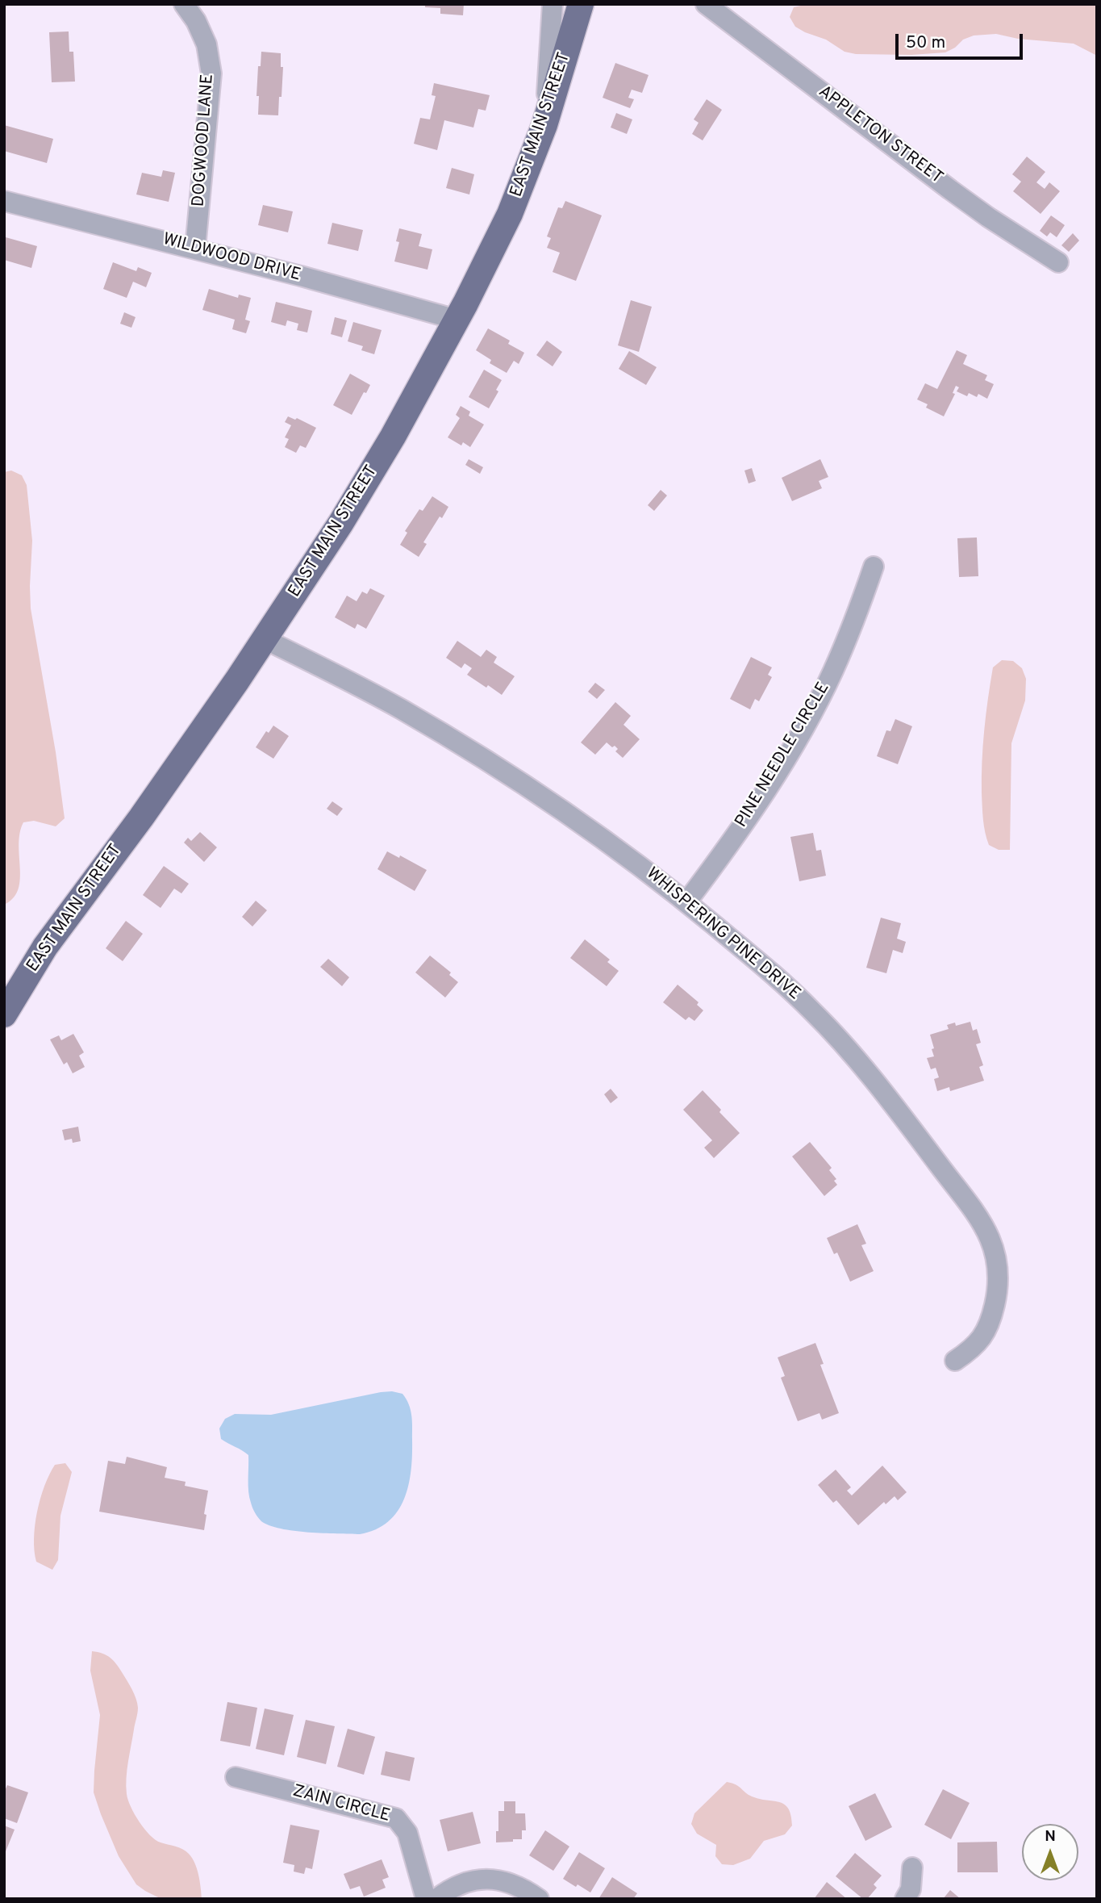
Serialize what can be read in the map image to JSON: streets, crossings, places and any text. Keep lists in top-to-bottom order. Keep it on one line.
{"streets":{"main road":["EAST MAIN STREET"],"street":["APPLETON STREET","DOGWOOD LANE","WILDWOOD DRIVE","PINE NEEDLE CIRCLE","WHISPERING PINE DRIVE","ZAIN CIRCLE"]},"crossings":[["EAST MAIN STREET","WILDWOOD DRIVE"],["EAST MAIN STREET","WHISPERING PINE DRIVE"],["DOGWOOD LANE","WILDWOOD DRIVE"],["PINE NEEDLE CIRCLE","WHISPERING PINE DRIVE"]],"scale_bar":"50 m","north":"top"}
